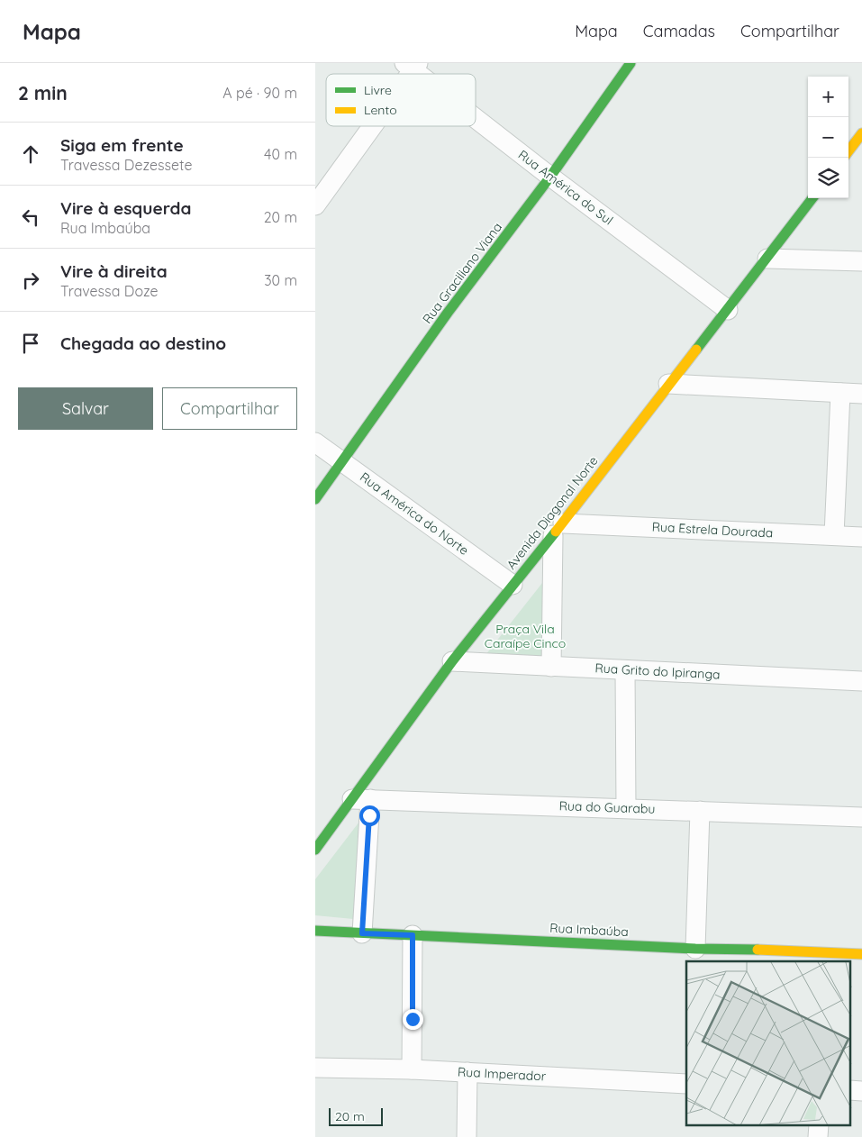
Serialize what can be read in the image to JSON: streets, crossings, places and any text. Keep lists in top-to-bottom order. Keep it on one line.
{"streets":{"street":["Rua América do Sul","Rua Graciliano Viana","Avenida Diagonal Norte","Rua América do Norte","Rua Estrela Dourada","Rua Grito do Ipiranga","Rua do Guarabu","Rua Imbaúba","Rua Imperador"]},"crossings":[["Rua América do Sul","Rua Graciliano Viana"],["Rua América do Sul","Avenida Diagonal Norte"],["Rua Graciliano Viana","Rua América do Norte"],["Avenida Diagonal Norte","Rua América do Norte"],["Avenida Diagonal Norte","Rua Estrela Dourada"],["Avenida Diagonal Norte","Rua Grito do Ipiranga"],["Avenida Diagonal Norte","Rua do Guarabu"]],"parks":["Praça Vila Caraípe Cinco"],"legend":["Livre","Lento"],"scale_bar":"20 m","page":{"header":"Mapa","nav":["Mapa","Camadas","Compartilhar"],"heading":["2 min","A pé · 90 m"],"map_buttons":["+","−"],"list":[["Siga em frente","Travessa Dezessete","40 m"],["Vire à esquerda","Rua Imbaúba","20 m"],["Vire à direita","Travessa Doze","30 m"],"Chegada ao destino"],"buttons":["Salvar","Compartilhar"],"scale":"20 m"}}
